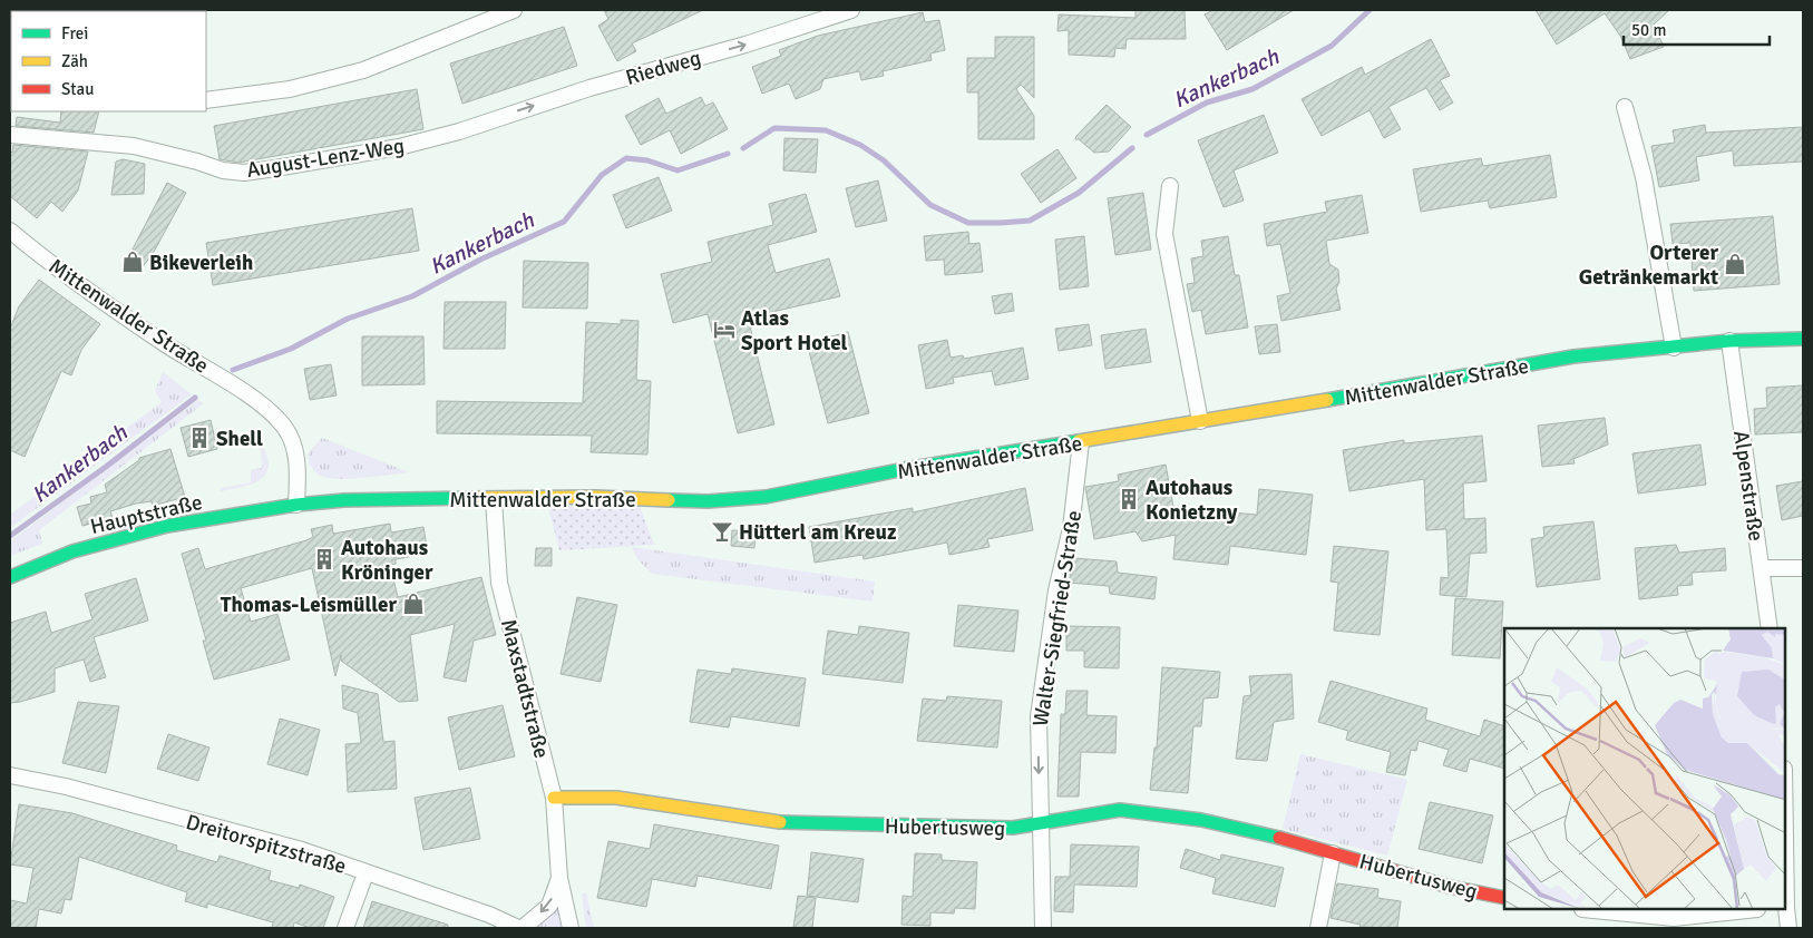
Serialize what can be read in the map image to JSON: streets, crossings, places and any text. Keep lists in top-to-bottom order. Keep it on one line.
{"streets":{"main road":["Mittenwalder Straße","Hauptstraße","Hubertusweg"],"street":["Riedweg","August-Lenz-Weg","Alpenstraße","Walter-Siegfried-Straße","Maxstadtstraße","Dreitorspitzstraße"]},"crossings":[["Riedweg","August-Lenz-Weg"],["Mittenwalder Straße","Alpenstraße"],["Mittenwalder Straße","Hauptstraße"],["Mittenwalder Straße","Walter-Siegfried-Straße"],["Mittenwalder Straße","Maxstadtstraße"],["Walter-Siegfried-Straße","Hubertusweg"],["Maxstadtstraße","Hubertusweg"]],"one_way":["Riedweg","Walter-Siegfried-Straße"],"water":["Kankerbach"],"places":{"shop":["Bikeverleih","Orterer Getränkemarkt","Thomas-Leismüller"],"hotel":["Atlas Sport Hotel"],"building":["Shell","Autohaus Konietzny","Autohaus Kröninger"],"bar":["Hütterl am Kreuz"]},"legend":["Frei","Zäh","Stau"],"scale_bar":"50 m"}
